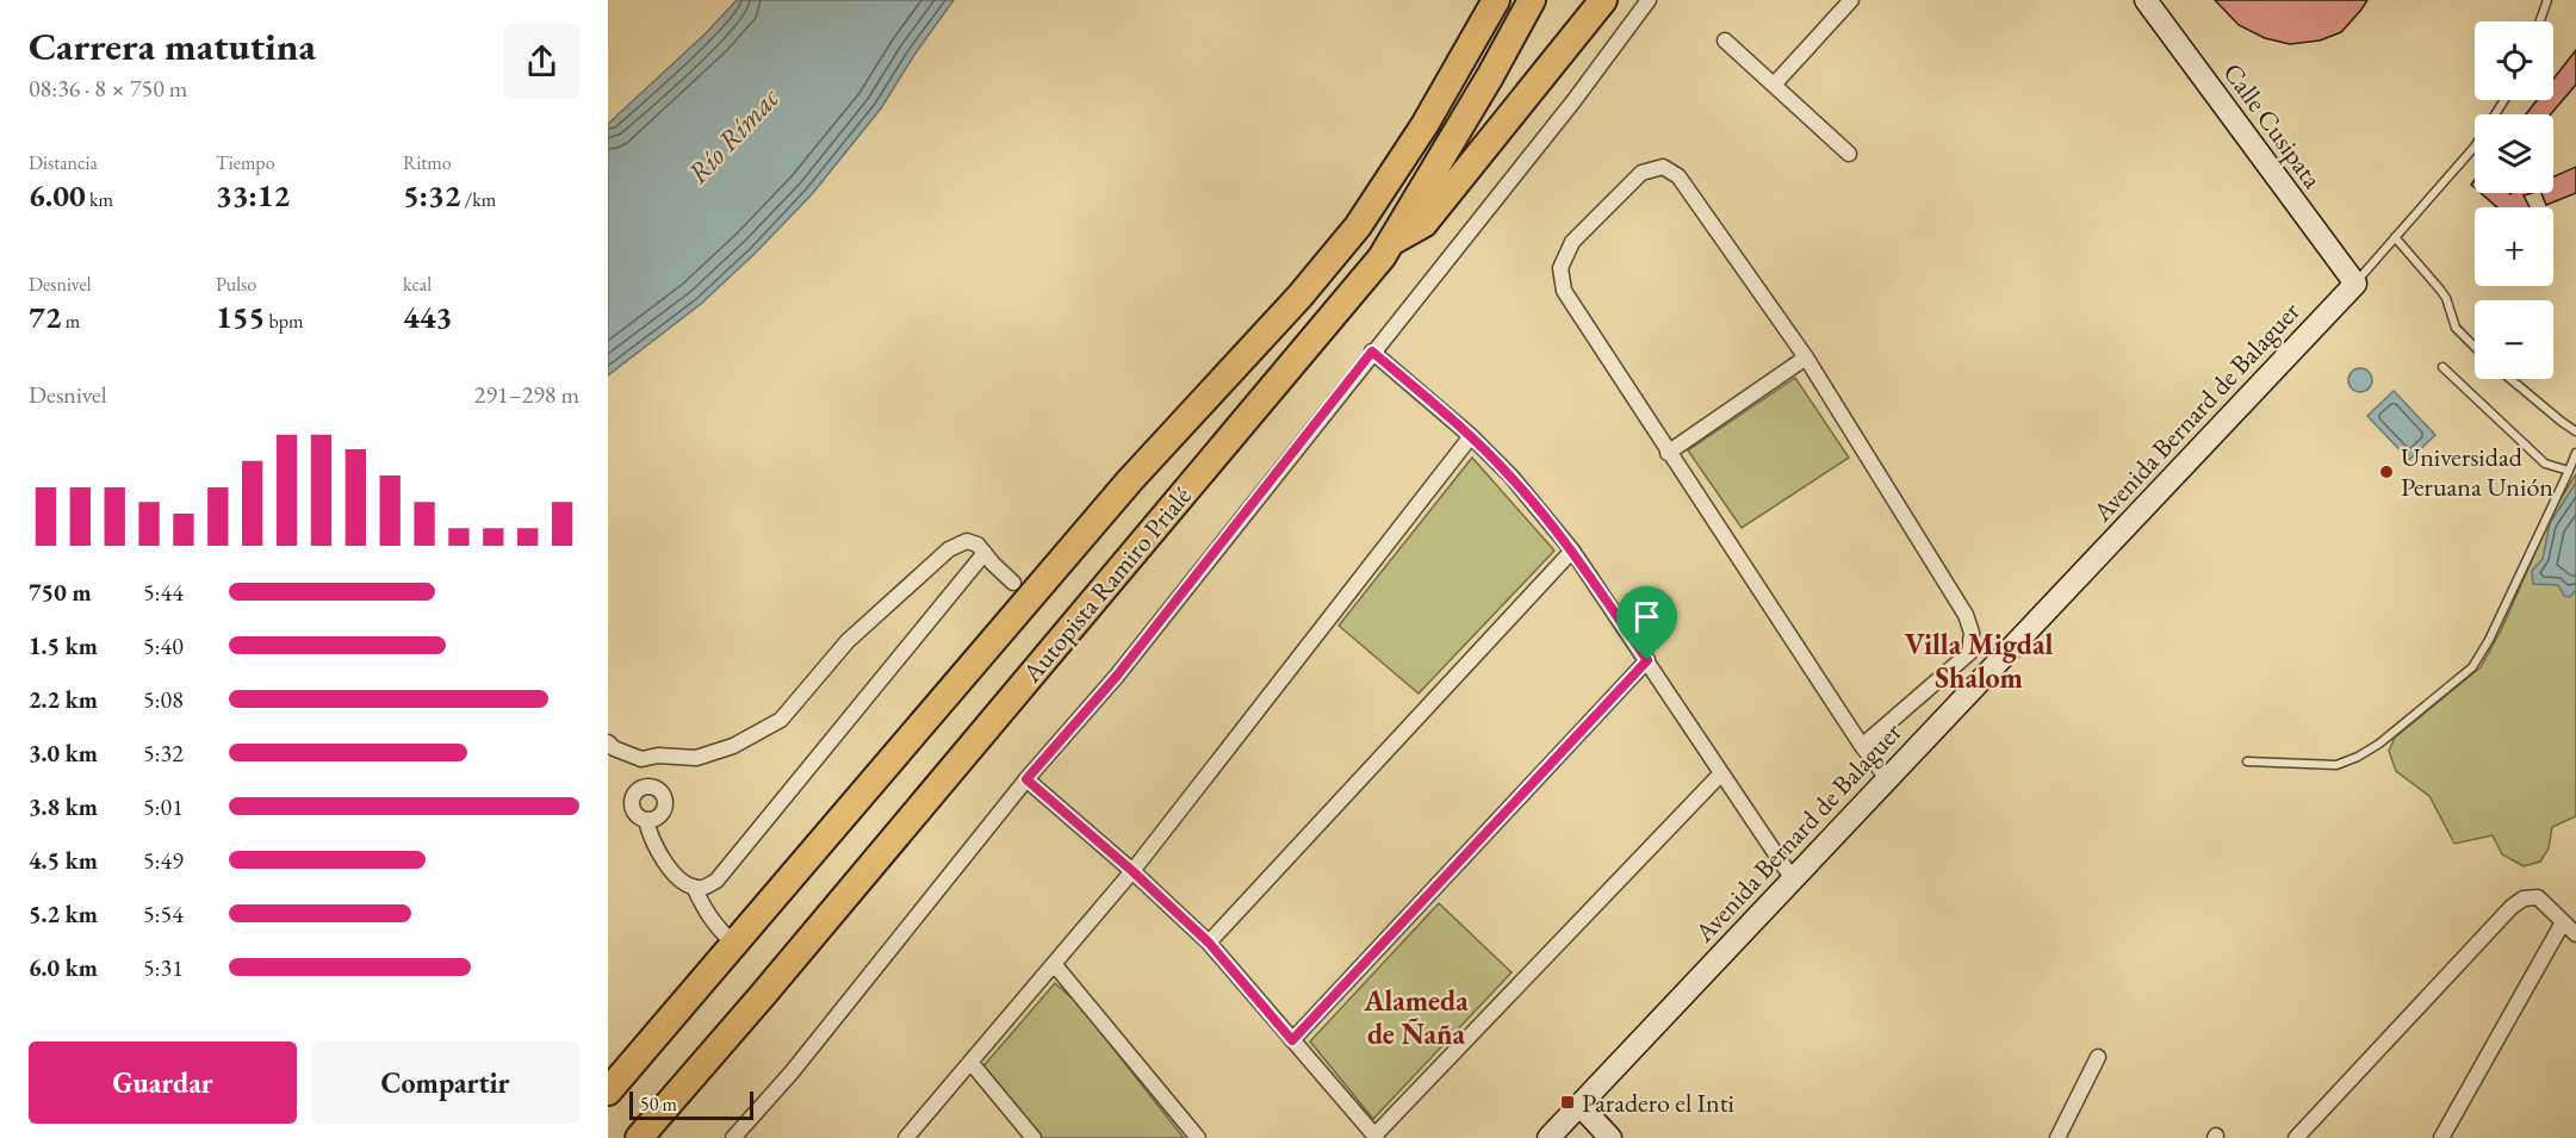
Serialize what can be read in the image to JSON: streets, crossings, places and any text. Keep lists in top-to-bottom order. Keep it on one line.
{"streets":{"highway":["Autopista Ramiro Prialé"],"street":["Calle Cusipata","Avenida Bernard de Balaguer"]},"crossings":[["Calle Cusipata","Avenida Bernard de Balaguer"]],"districts":["Villa Migdal Shalom","Alameda de Ñaña"],"water":["Río Rímac"],"places":{"other":["Universidad Peruana Unión"],"transit":["Paradero el Inti"]},"scale_bar":"50 m","page":{"heading":["Carrera matutina","08:36 · 8 × 750 m"],"map_buttons":["+","−"],"stats":[["Distancia","6.00 km"],["Tiempo","33:12"],["Ritmo","5:32 /km"],["Desnivel","72 m"],["Pulso","155 bpm"],["kcal","443"]],"chart":["Desnivel","291–298 m"],"list":[{"name":"750 m","note":"5:44"},{"name":"1.5 km","note":"5:40"},{"name":"2.2 km","note":"5:08"},{"name":"3.0 km","note":"5:32"},{"name":"3.8 km","note":"5:01"},{"name":"4.5 km","note":"5:49"},{"name":"5.2 km","note":"5:54"},{"name":"6.0 km","note":"5:31"}],"buttons":["Guardar","Compartir"],"scale":"50 m"}}
